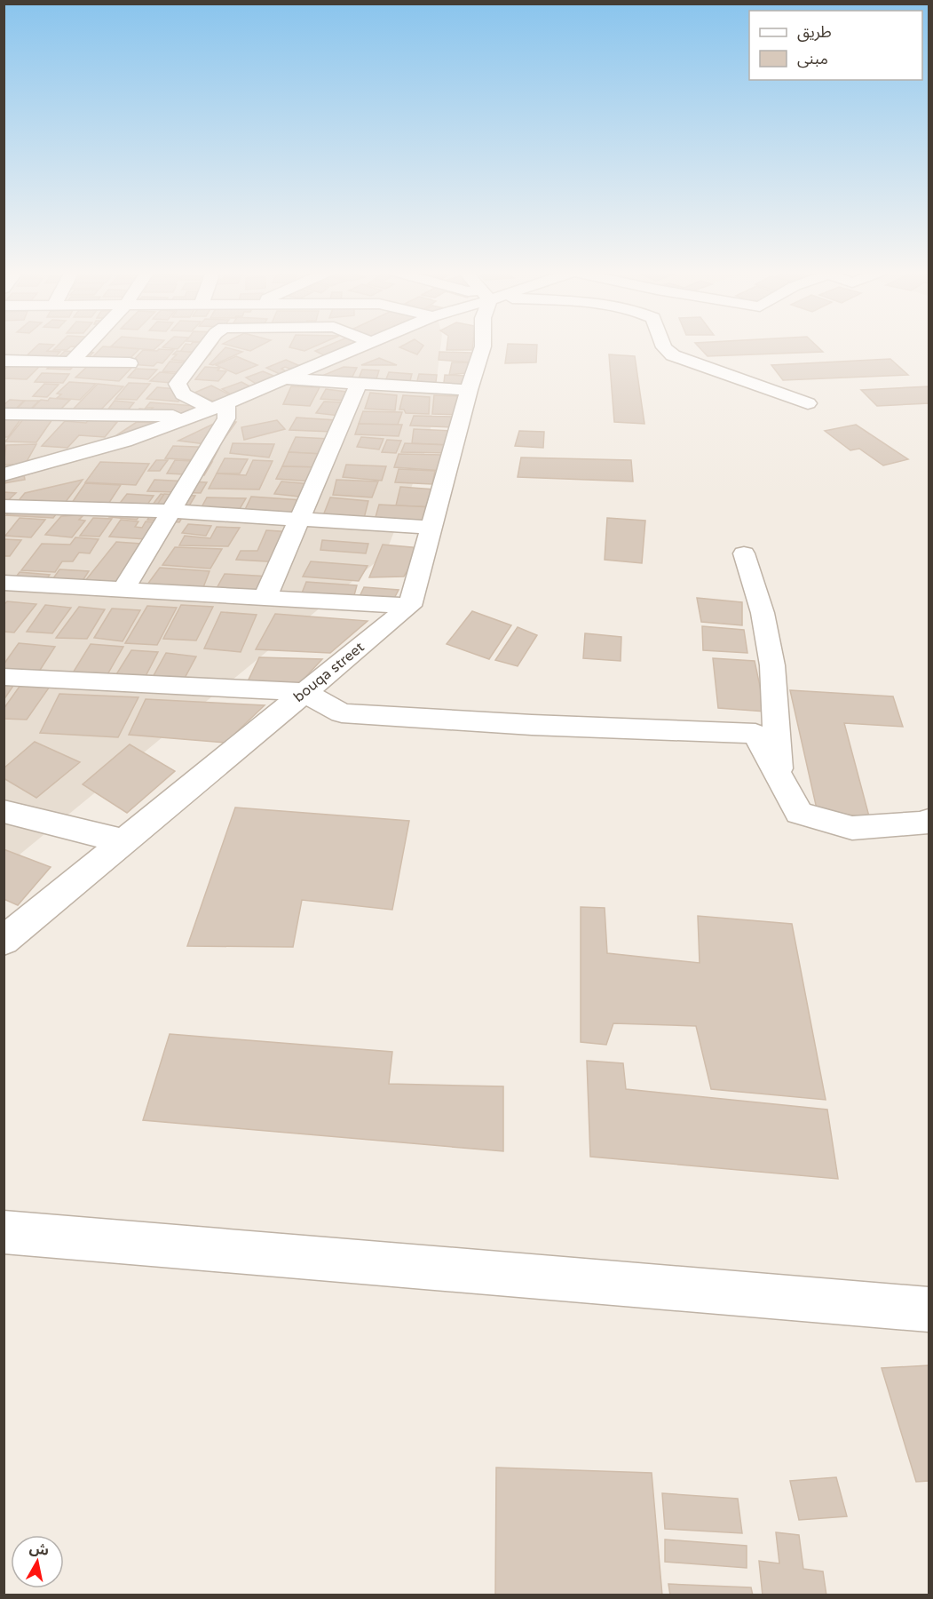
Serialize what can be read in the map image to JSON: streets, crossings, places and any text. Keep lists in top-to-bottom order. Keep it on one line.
{"streets":{"street":["bouqa street"]},"legend":["طريق","مبنى"],"north":"top"}
